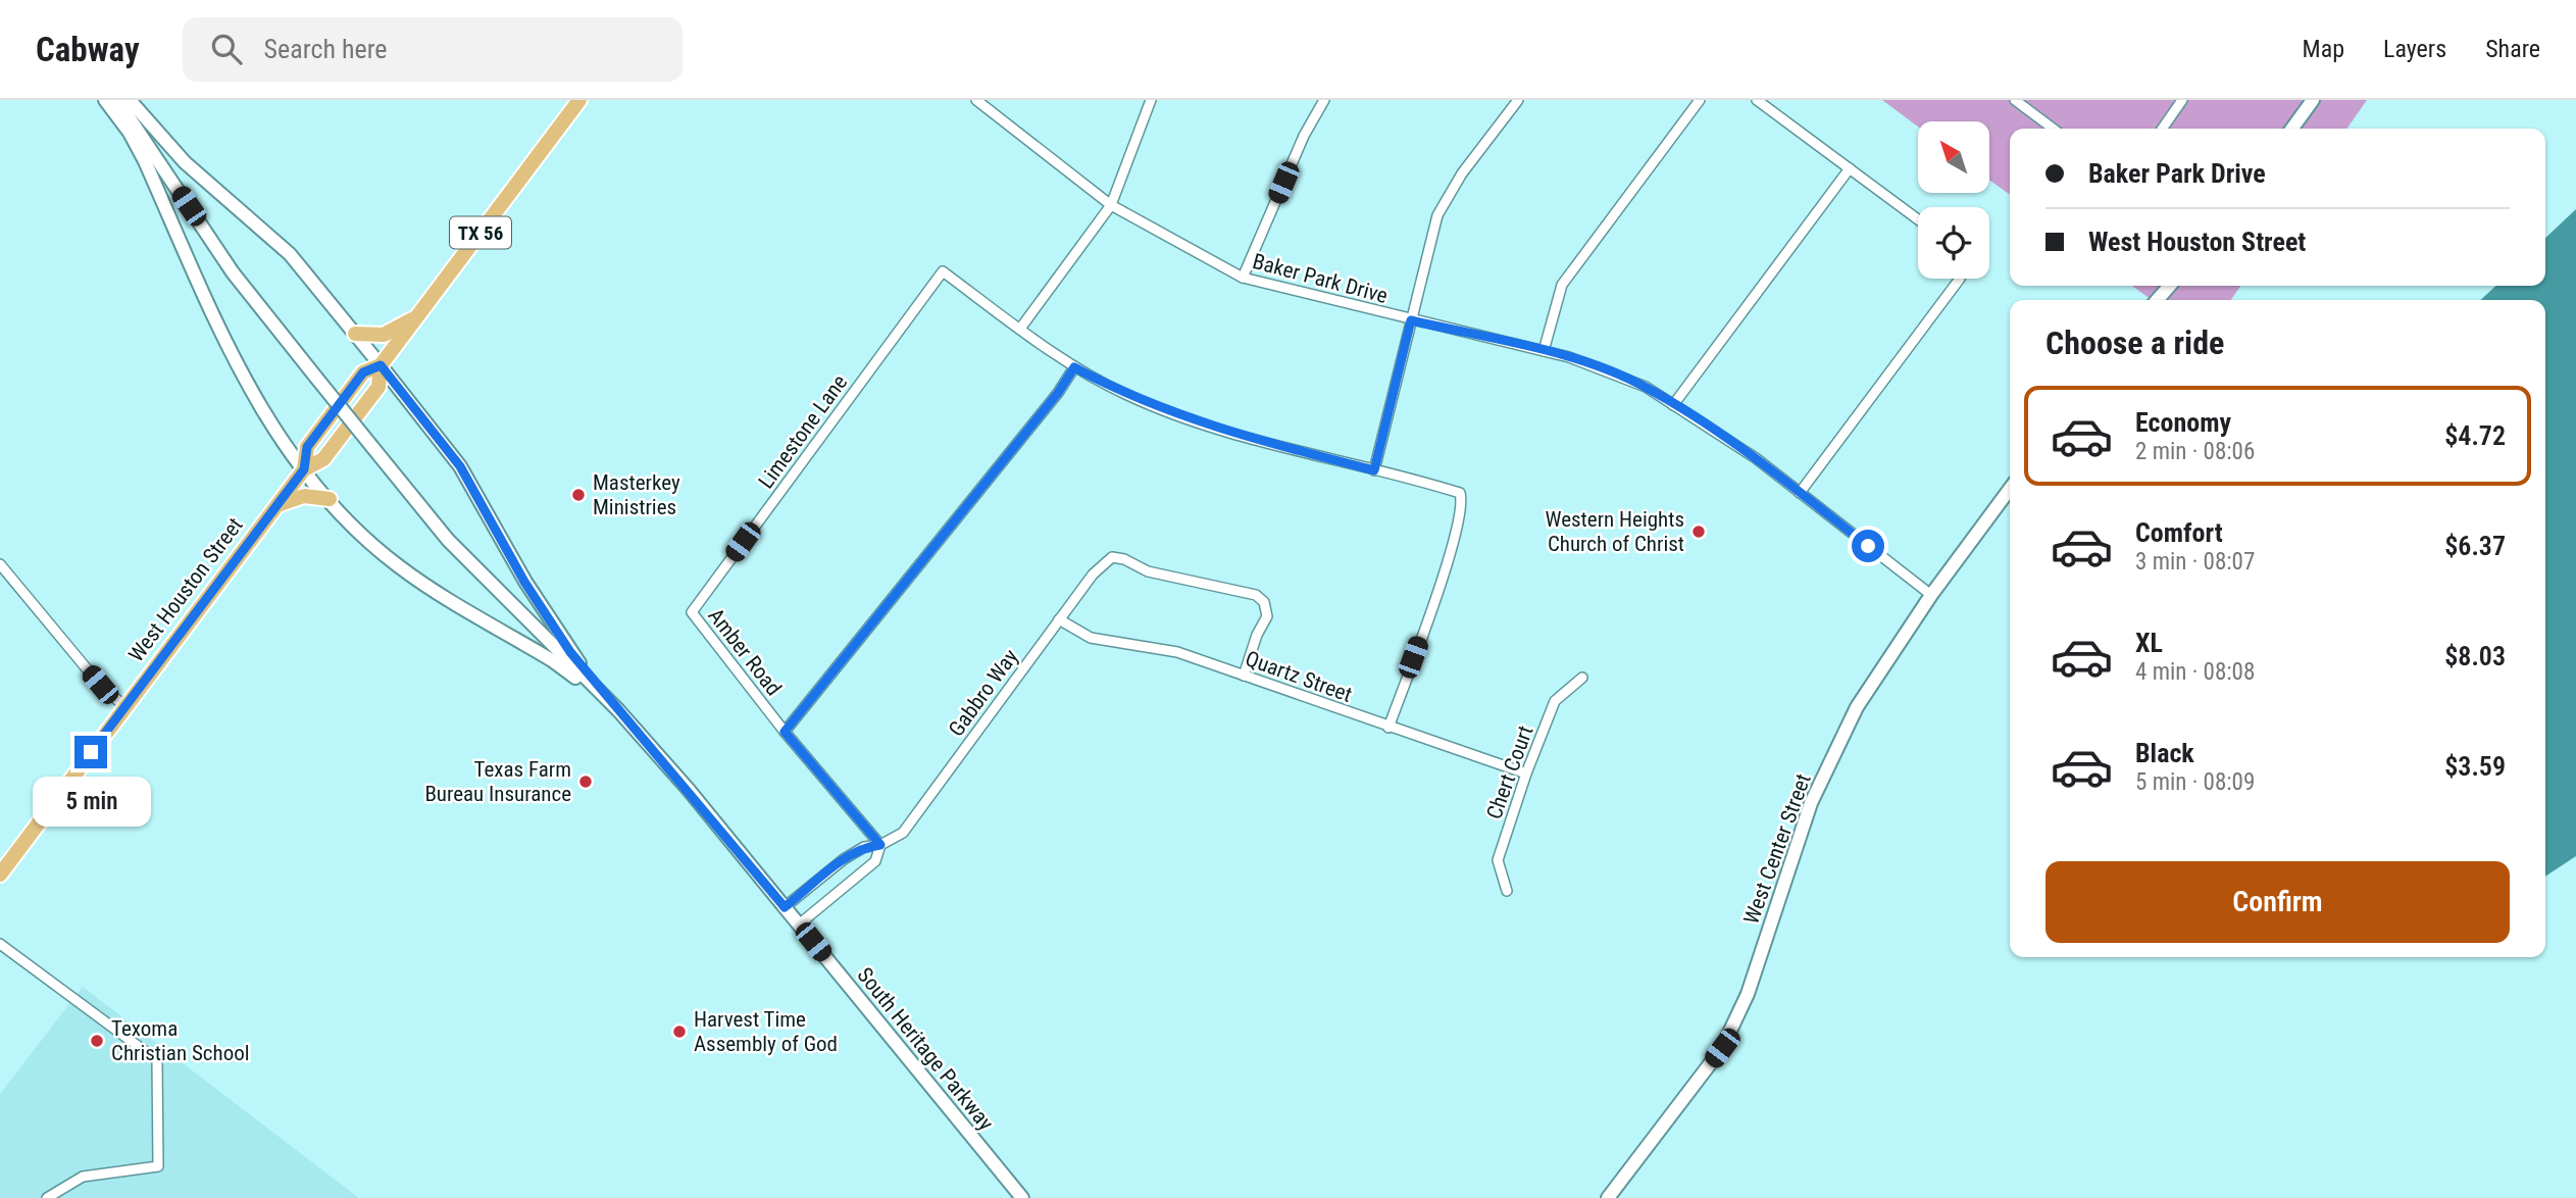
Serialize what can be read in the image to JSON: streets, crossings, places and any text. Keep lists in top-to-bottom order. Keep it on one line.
{"streets":{"main road":["TX 56","West Houston Street","West Center Street","South Heritage Parkway"],"street":["Baker Park Drive","Limestone Lane","Amber Road","Quartz Street","Gabbro Way","Chert Court"]},"crossings":[["Baker Park Drive","West Center Street"],["Limestone Lane","Amber Road"],["Amber Road","Gabbro Way"],["Quartz Street","Gabbro Way"],["Quartz Street","Chert Court"],["Gabbro Way","South Heritage Parkway"]],"places":["Masterkey Ministries","Western Heights Church of Christ","Texas Farm Bureau Insurance","Harvest Time Assembly of God","Texoma Christian School"],"north":"top left","page":{"header":"Cabway","search":"Search here","nav":["Map","Layers","Share"],"banner":["Baker Park Drive","West Houston Street"],"heading":"Choose a ride","list":[{"name":"Economy","note":"2 min · 08:06","value":"$4.72"},{"name":"Comfort","note":"3 min · 08:07","value":"$6.37"},{"name":"XL","note":"4 min · 08:08","value":"$8.03"},{"name":"Black","note":"5 min · 08:09","value":"$3.59"}],"bubble":"5 min","buttons":"Confirm"}}
